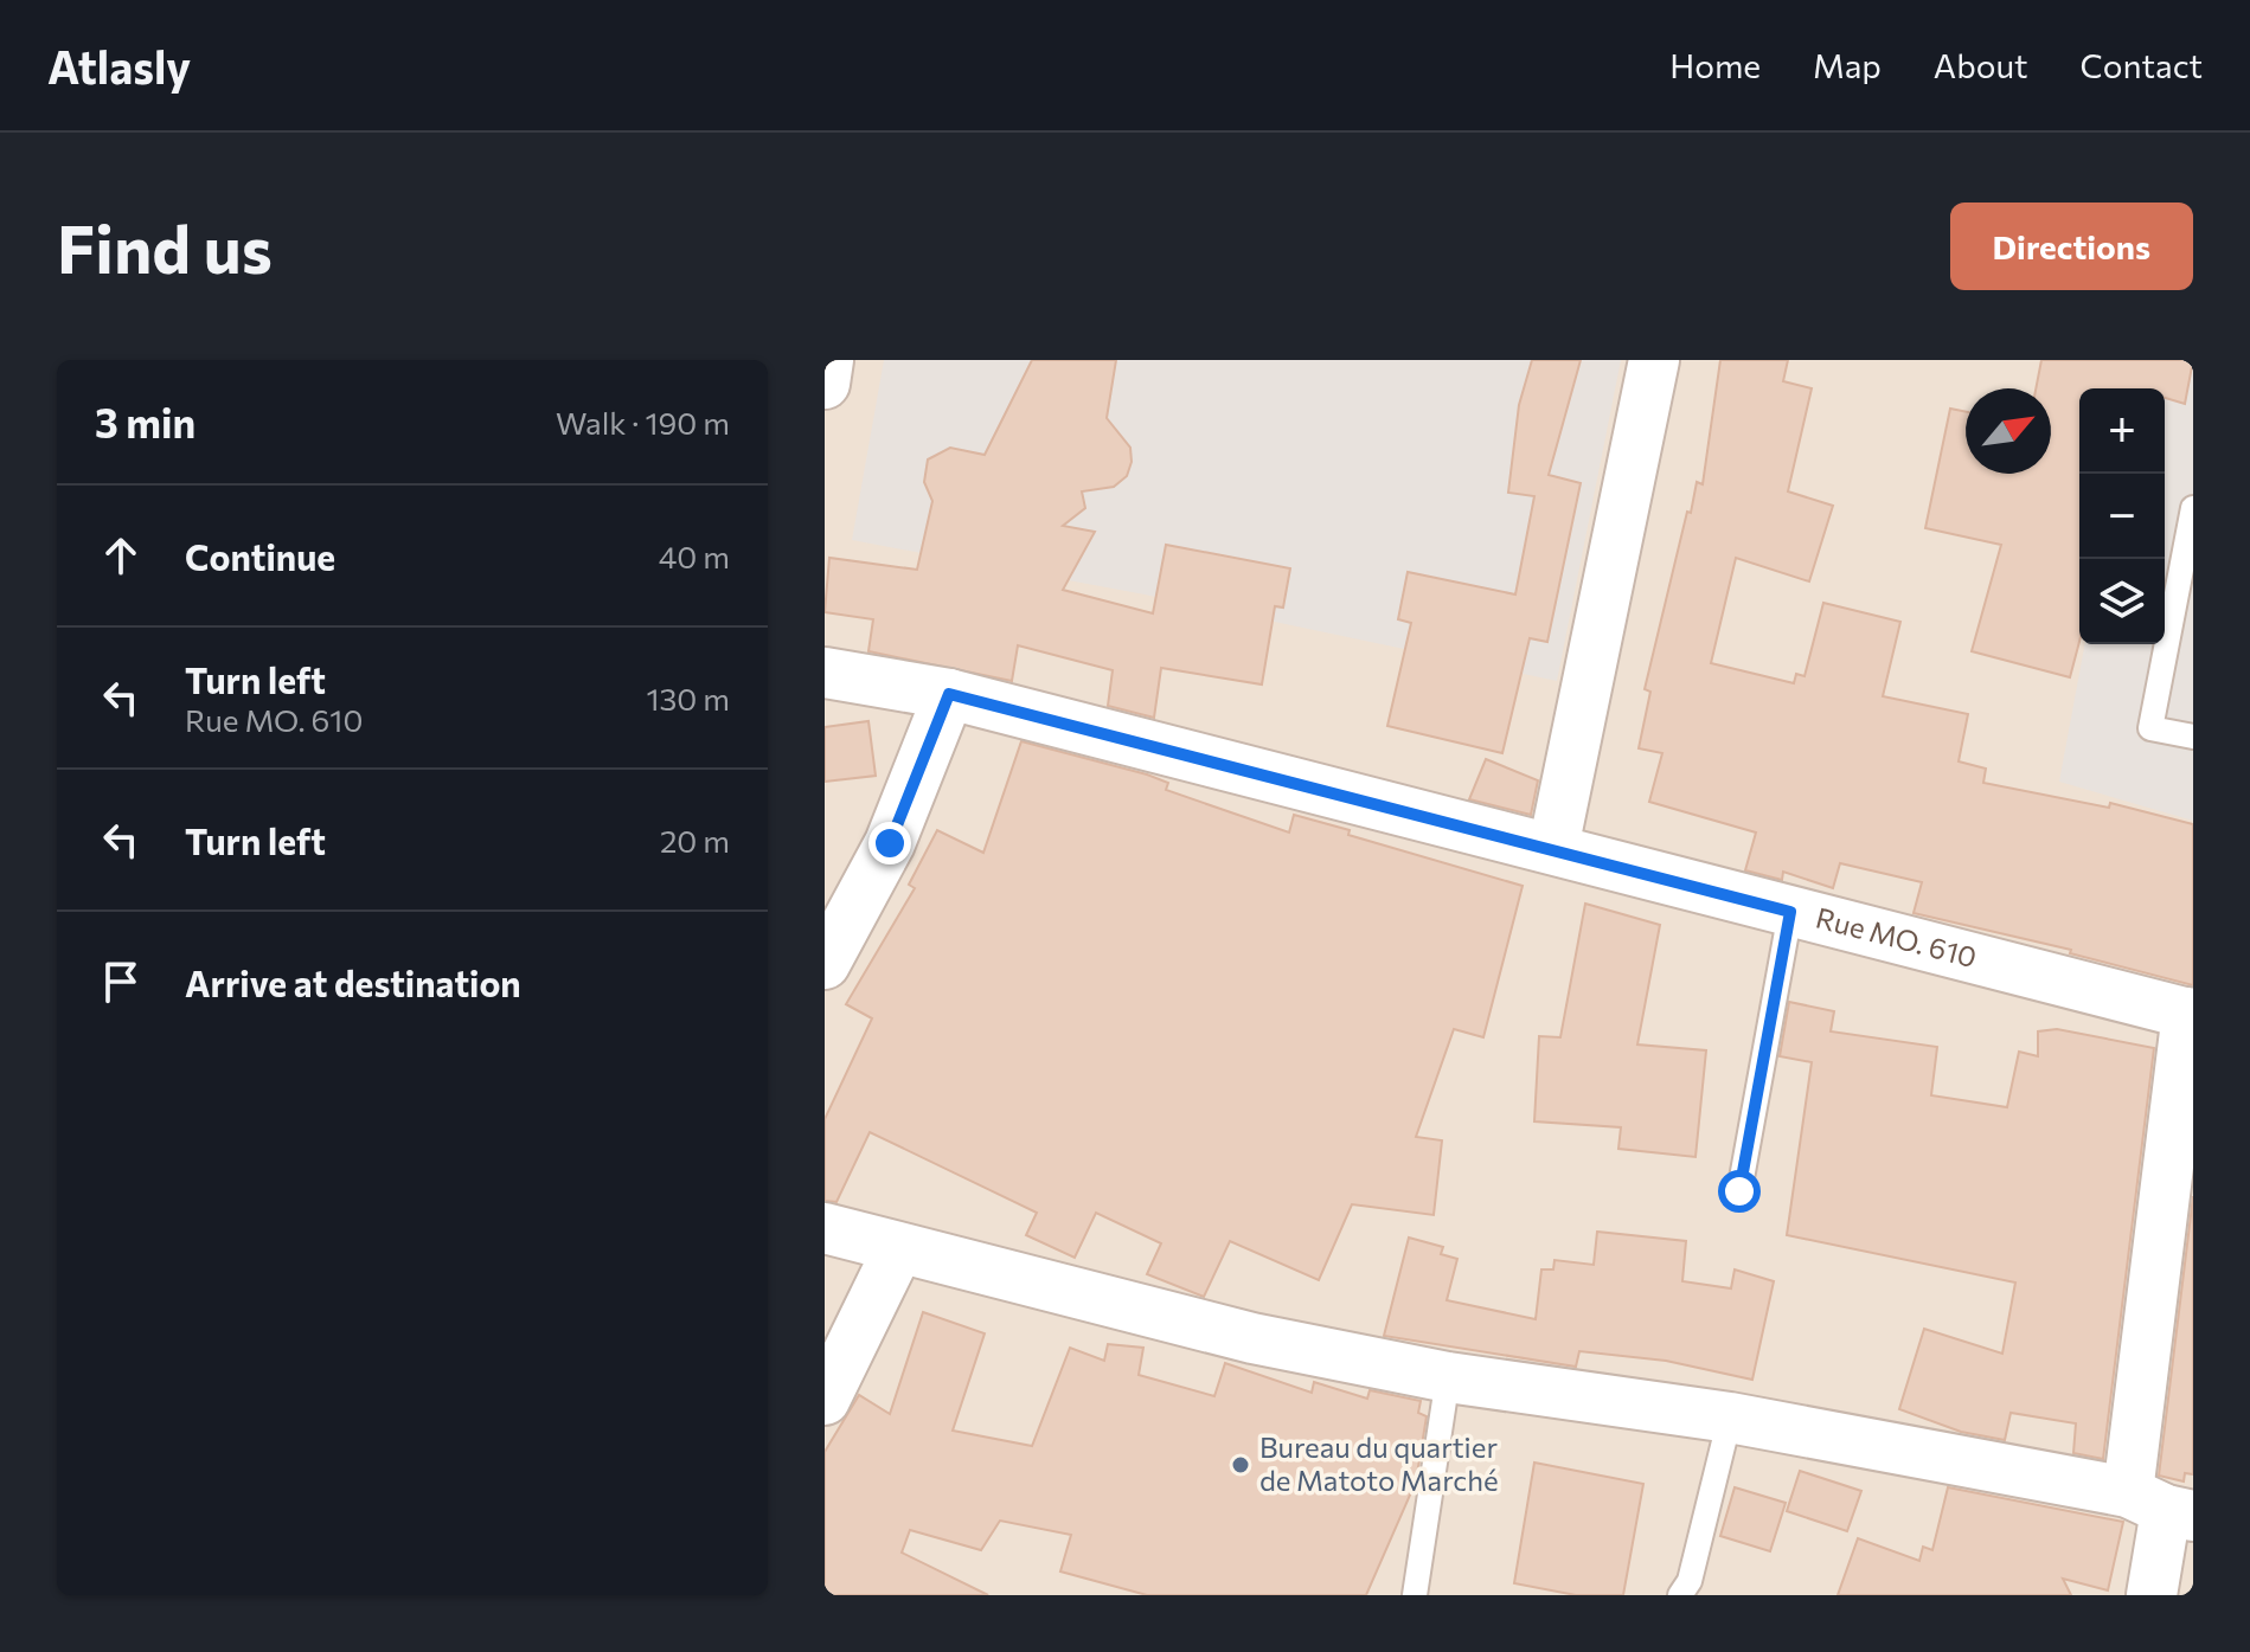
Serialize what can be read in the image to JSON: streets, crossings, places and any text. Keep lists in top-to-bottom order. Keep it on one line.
{"streets":{"street":["Rue MO. 610"]},"places":["Bureau du quartier de Matoto Marché"],"north":"top right","page":{"header":"Atlasly","nav":["Home","Map","About","Contact"],"buttons":"Directions","title":"Find us","heading":["3 min","Walk · 190 m"],"map_buttons":["+","−"],"list":[["Continue","40 m"],["Turn left","Rue MO. 610","130 m"],["Turn left","20 m"],"Arrive at destination"]}}
